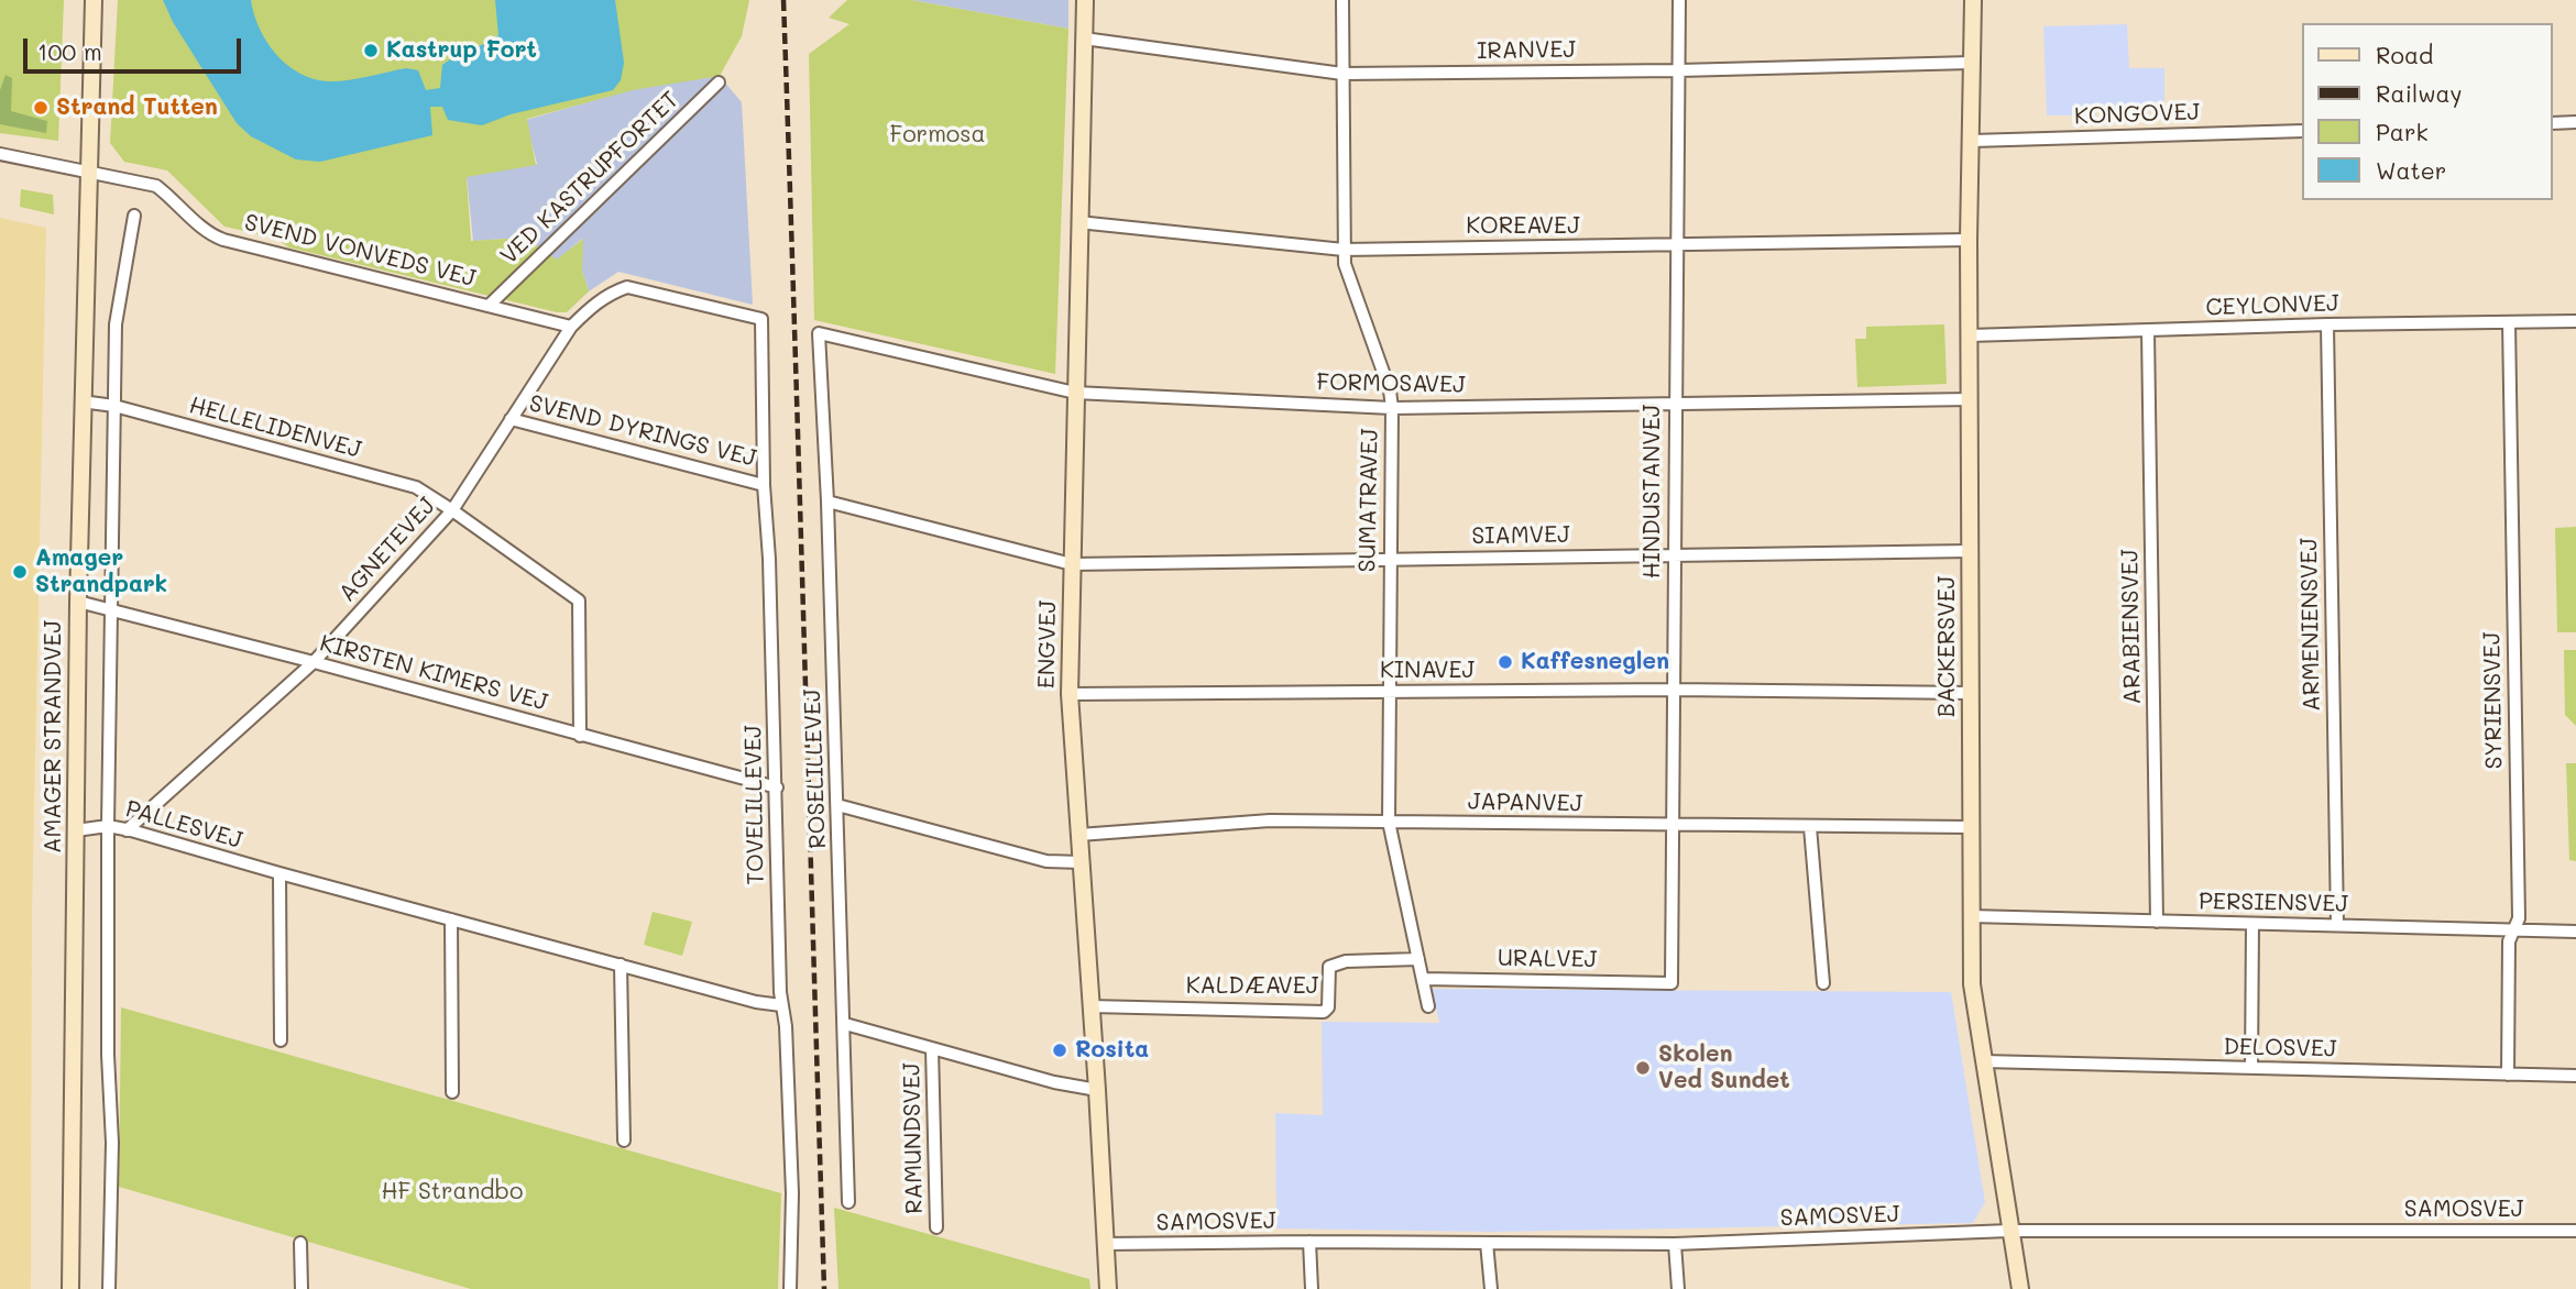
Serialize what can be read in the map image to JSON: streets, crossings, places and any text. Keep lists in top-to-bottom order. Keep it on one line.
{"streets":{"street":["IRANVEJ","KONGOVEJ","VED KASTRUPFORTET","KOREAVEJ","SVEND VONVEDS VEJ","CEYLONVEJ","FORMOSAVEJ","HELLELIDENVEJ","SVEND DYRINGS VEJ","HINDUSTANVEJ","SUMATRAVEJ","SIAMVEJ","AGNETEVEJ","ARMENIENSVEJ","ARABIENSVEJ","ENGVEJ","BACKERSVEJ","KINAVEJ","KIRSTEN KIMERS VEJ","SYRIENSVEJ","AMAGER STRANDVEJ","ROSELILLEVEJ","JAPANVEJ","TOVELILLEVEJ","PALLESVEJ","PERSIENSVEJ","URALVEJ","KALDÆAVEJ","DELOSVEJ","RAMUNDSVEJ","SAMOSVEJ"]},"crossings":[["IRANVEJ","HINDUSTANVEJ"],["IRANVEJ","SUMATRAVEJ"],["IRANVEJ","ENGVEJ"],["IRANVEJ","BACKERSVEJ"],["KONGOVEJ","BACKERSVEJ"],["VED KASTRUPFORTET","SVEND VONVEDS VEJ"],["KOREAVEJ","HINDUSTANVEJ"],["KOREAVEJ","SUMATRAVEJ"],["KOREAVEJ","ENGVEJ"],["KOREAVEJ","BACKERSVEJ"],["SVEND VONVEDS VEJ","AGNETEVEJ"],["SVEND VONVEDS VEJ","AMAGER STRANDVEJ"],["SVEND VONVEDS VEJ","TOVELILLEVEJ"],["CEYLONVEJ","ARMENIENSVEJ"],["CEYLONVEJ","ARABIENSVEJ"],["CEYLONVEJ","BACKERSVEJ"],["CEYLONVEJ","SYRIENSVEJ"],["FORMOSAVEJ","HINDUSTANVEJ"],["FORMOSAVEJ","SUMATRAVEJ"],["FORMOSAVEJ","ENGVEJ"],["FORMOSAVEJ","BACKERSVEJ"],["FORMOSAVEJ","ROSELILLEVEJ"],["HELLELIDENVEJ","AGNETEVEJ"],["HELLELIDENVEJ","KIRSTEN KIMERS VEJ"],["HELLELIDENVEJ","AMAGER STRANDVEJ"],["SVEND DYRINGS VEJ","AGNETEVEJ"],["SVEND DYRINGS VEJ","TOVELILLEVEJ"],["HINDUSTANVEJ","SIAMVEJ"],["HINDUSTANVEJ","KINAVEJ"],["HINDUSTANVEJ","JAPANVEJ"],["HINDUSTANVEJ","URALVEJ"],["SUMATRAVEJ","SIAMVEJ"],["SUMATRAVEJ","KINAVEJ"],["SUMATRAVEJ","JAPANVEJ"],["SUMATRAVEJ","URALVEJ"],["SUMATRAVEJ","KALDÆAVEJ"],["SIAMVEJ","ENGVEJ"],["SIAMVEJ","BACKERSVEJ"],["AGNETEVEJ","KIRSTEN KIMERS VEJ"],["AGNETEVEJ","TOVELILLEVEJ"],["AGNETEVEJ","PALLESVEJ"],["ARMENIENSVEJ","PERSIENSVEJ"],["ARABIENSVEJ","PERSIENSVEJ"],["ENGVEJ","KINAVEJ"],["ENGVEJ","JAPANVEJ"],["ENGVEJ","KALDÆAVEJ"],["ENGVEJ","RAMUNDSVEJ"],["ENGVEJ","SAMOSVEJ"],["BACKERSVEJ","KINAVEJ"],["BACKERSVEJ","JAPANVEJ"],["BACKERSVEJ","PERSIENSVEJ"],["BACKERSVEJ","DELOSVEJ"],["BACKERSVEJ","SAMOSVEJ"],["KIRSTEN KIMERS VEJ","AMAGER STRANDVEJ"],["KIRSTEN KIMERS VEJ","TOVELILLEVEJ"],["SYRIENSVEJ","PERSIENSVEJ"],["SYRIENSVEJ","DELOSVEJ"],["AMAGER STRANDVEJ","PALLESVEJ"],["ROSELILLEVEJ","RAMUNDSVEJ"],["TOVELILLEVEJ","PALLESVEJ"]],"parks":["Formosa","HF Strandbo"],"places":["Kastrup Fort","Strand Tutten","Amager Strandpark","Kaffesneglen","Rosita","Skolen Ved Sundet"],"legend":["Road","Railway","Park","Water"],"scale_bar":"100 m"}
